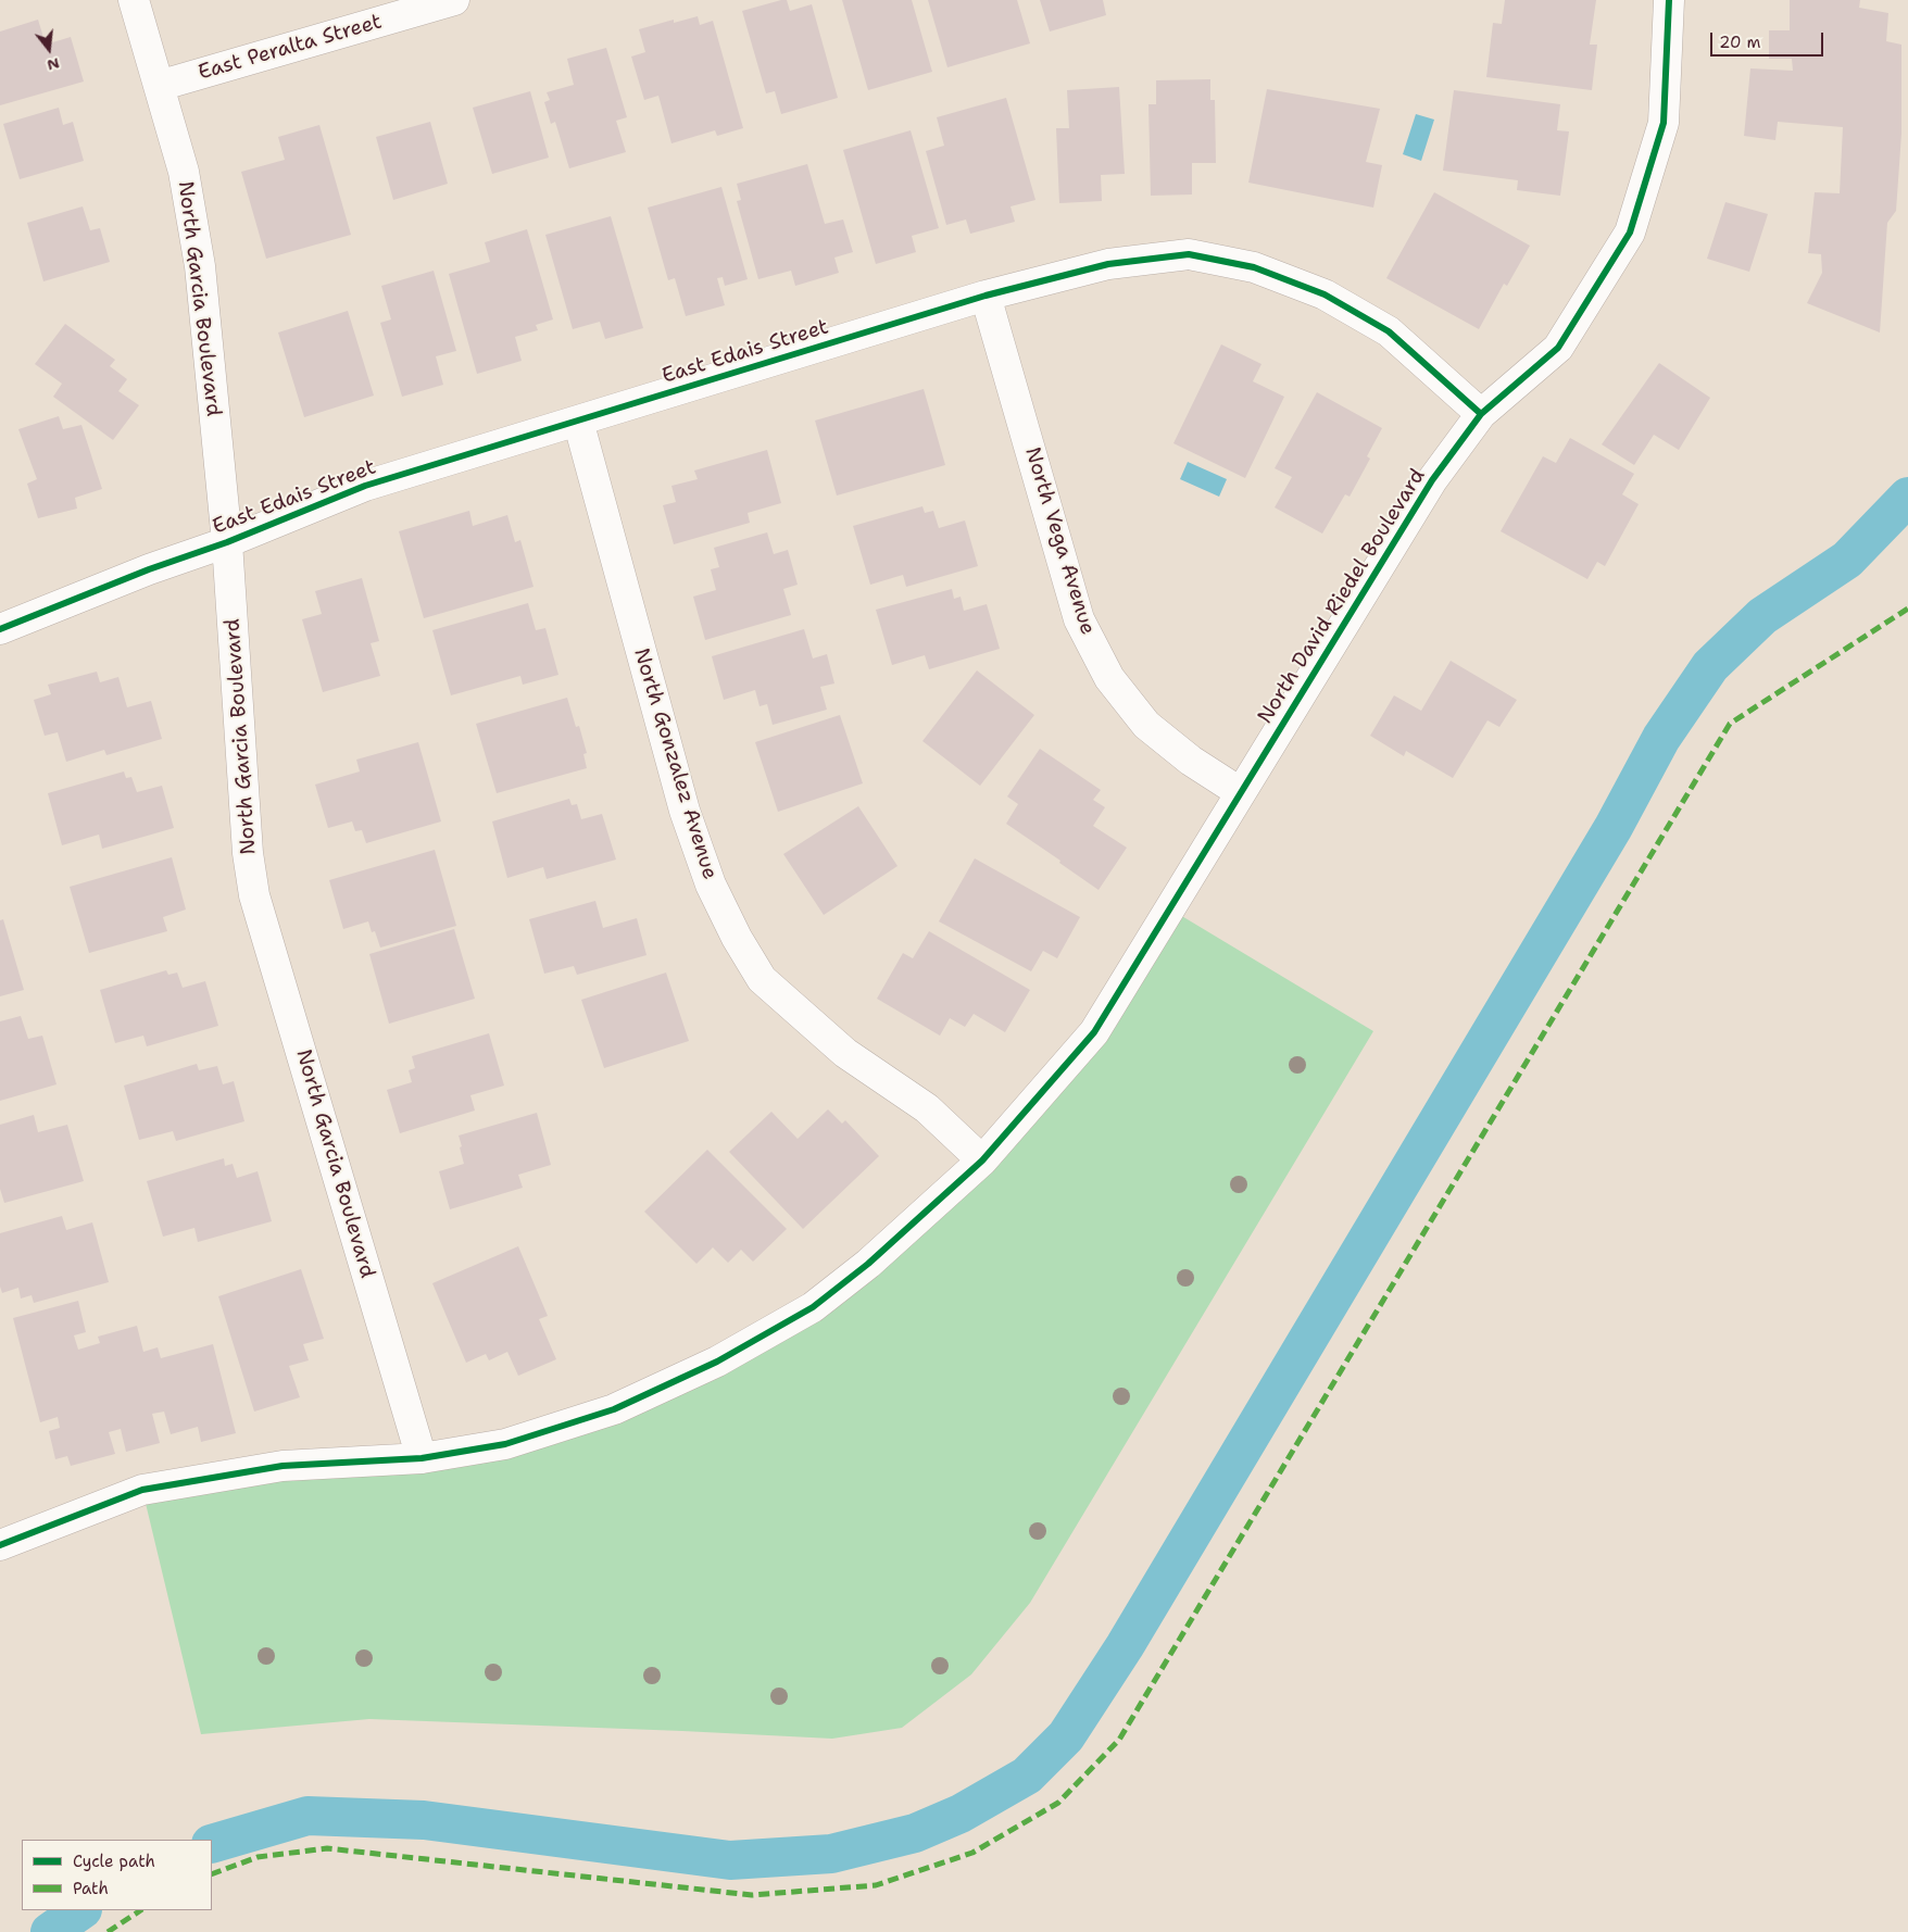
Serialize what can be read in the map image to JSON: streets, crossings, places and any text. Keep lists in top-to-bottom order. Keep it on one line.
{"streets":{"street":["East Peralta Street","North Garcia Boulevard","East Edais Street","North Vega Avenue","North David Riedel Boulevard","North Gonzalez Avenue"]},"crossings":[["East Peralta Street","North Garcia Boulevard"],["North Garcia Boulevard","East Edais Street"],["North Garcia Boulevard","North David Riedel Boulevard"],["East Edais Street","North Vega Avenue"],["East Edais Street","North David Riedel Boulevard"],["East Edais Street","North Gonzalez Avenue"],["North Vega Avenue","North David Riedel Boulevard"],["North David Riedel Boulevard","North Gonzalez Avenue"]],"legend":["Cycle path","Path"],"scale_bar":"20 m","north":"bottom"}
